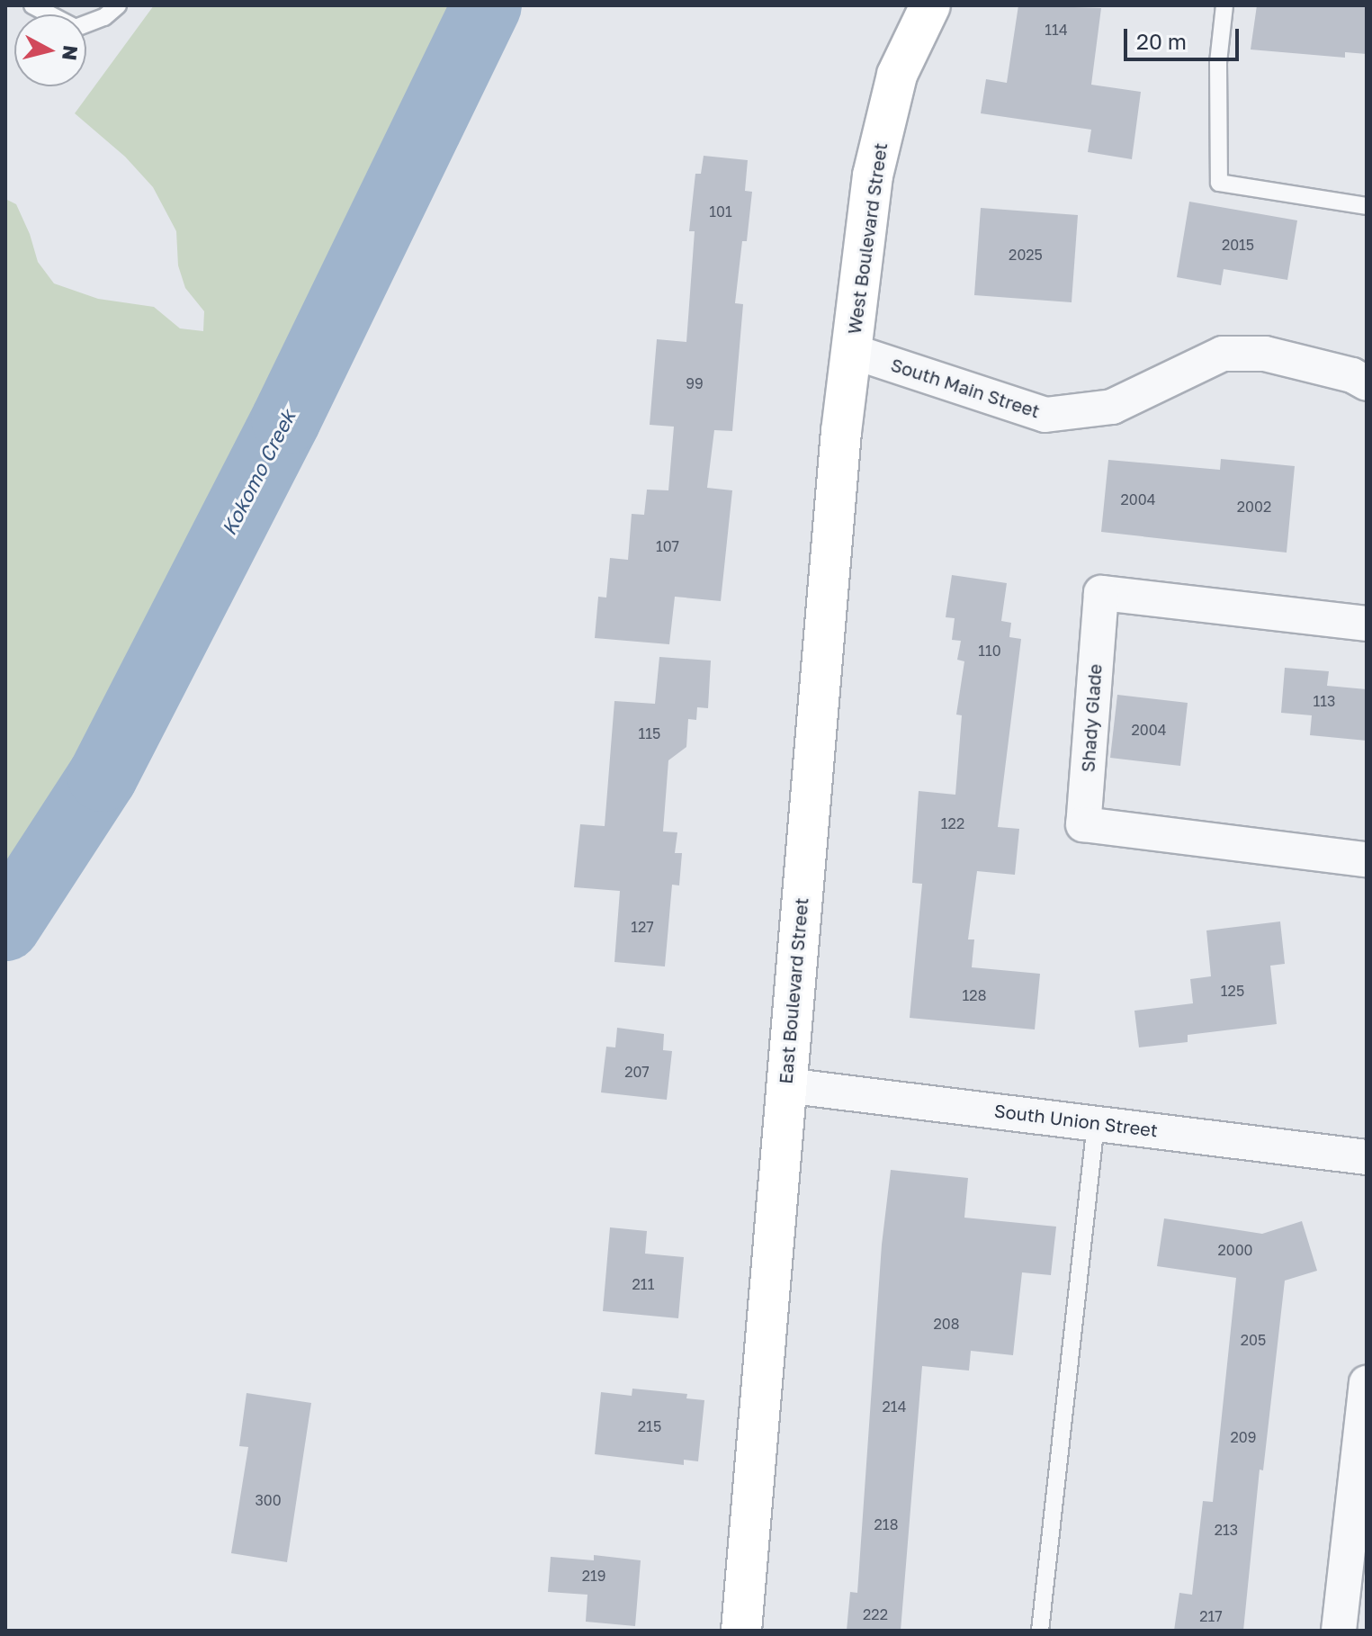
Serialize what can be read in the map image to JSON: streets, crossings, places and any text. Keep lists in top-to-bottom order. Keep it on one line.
{"streets":{"main road":["West Boulevard Street","East Boulevard Street"],"street":["South Main Street","Shady Glade","South Union Street"]},"crossings":[["West Boulevard Street","South Main Street"],["West Boulevard Street","East Boulevard Street"],["South Main Street","East Boulevard Street"],["East Boulevard Street","South Union Street"]],"water":["Kokomo Creek"],"house_numbers":["114","101","2015","2025","99","2004","2002","107","110","113","2004","115","122","127","125","128","207","2000","211","208","205","214","215","209","300","218","213","219","222","217"],"scale_bar":"20 m","north":"right"}
